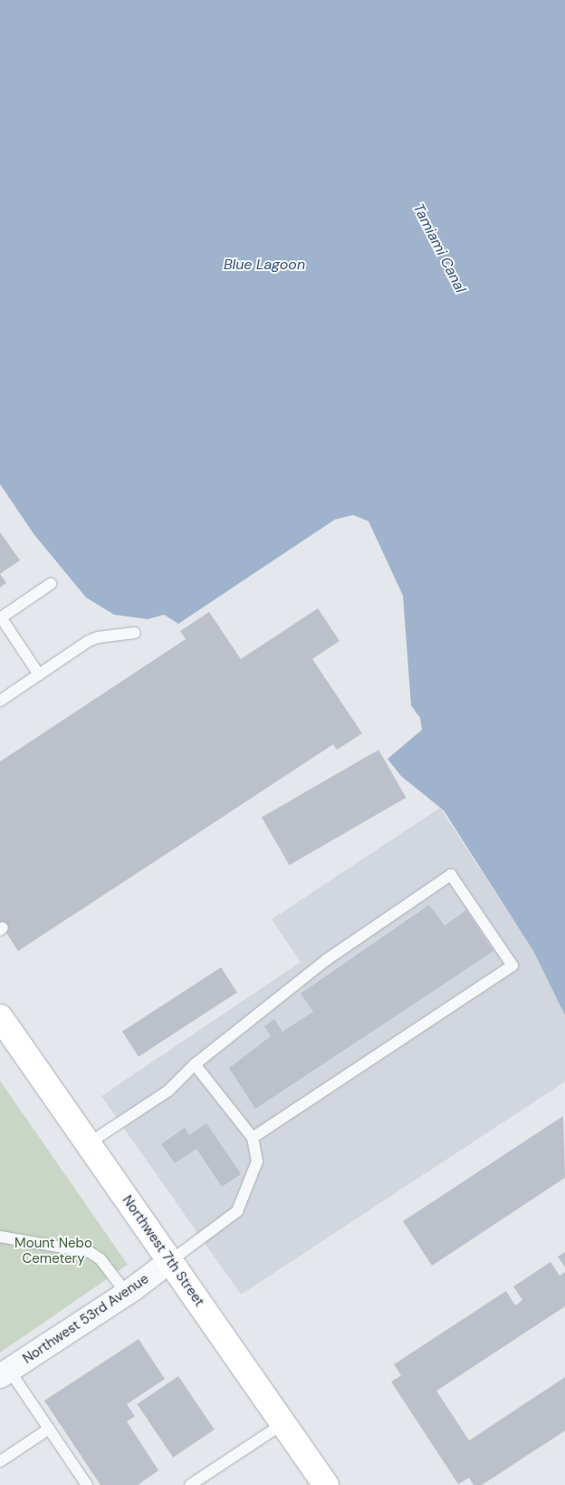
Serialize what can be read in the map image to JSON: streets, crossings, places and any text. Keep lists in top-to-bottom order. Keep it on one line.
{"streets":{"main road":["Northwest 7th Street"],"street":["Northwest 53rd Avenue"]},"crossings":[["Northwest 7th Street","Northwest 53rd Avenue"]],"water":["Tamiami Canal","Blue Lagoon"],"parks":["Mount Nebo Cemetery"]}
